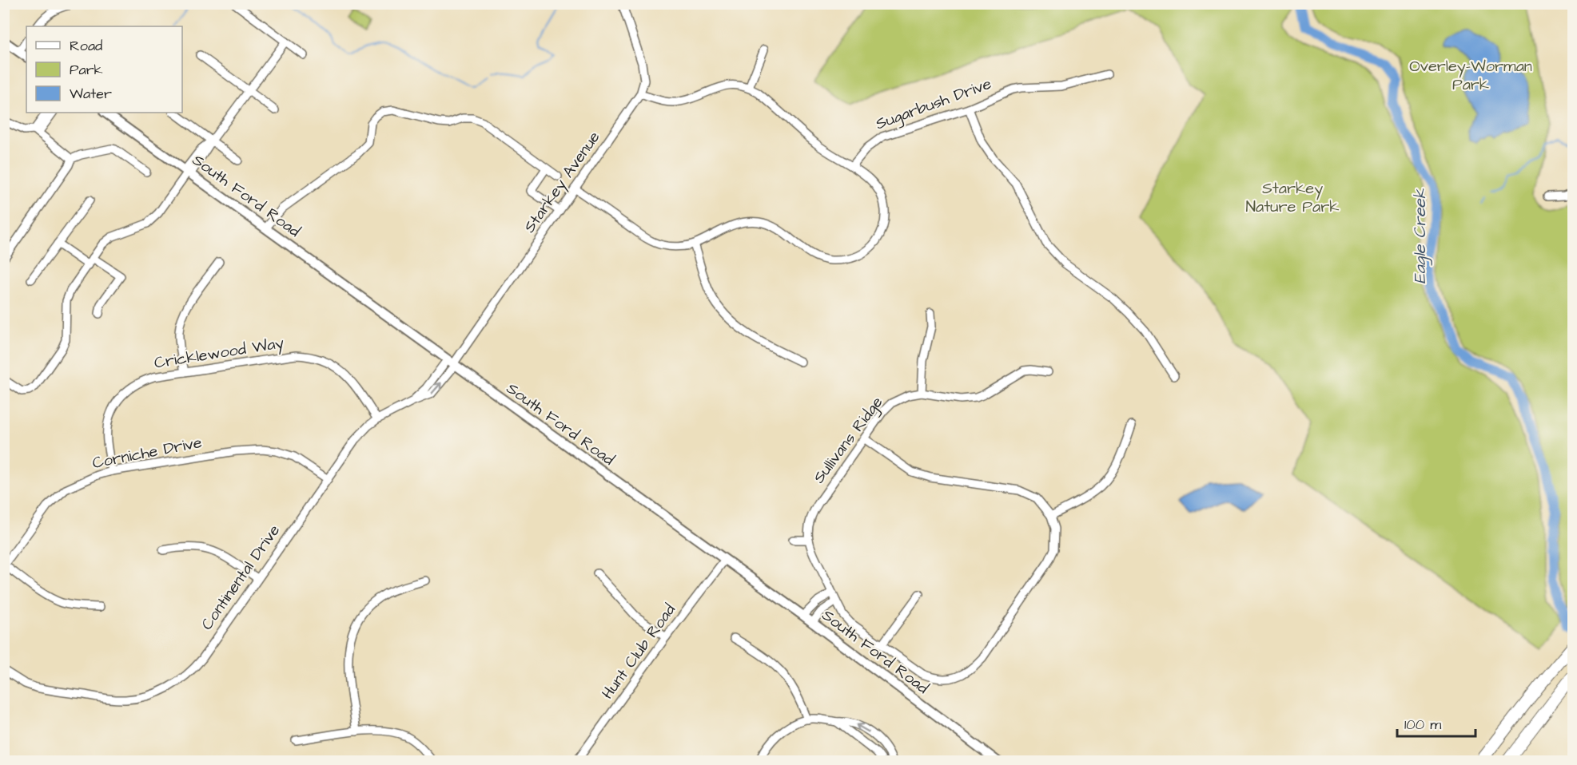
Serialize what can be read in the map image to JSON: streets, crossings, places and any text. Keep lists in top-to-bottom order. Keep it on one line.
{"streets":{"main road":["South Ford Road"],"street":["Sugarbush Drive","Starkey Avenue","Cricklewood Way","Sullivans Ridge","Corniche Drive","Continental Drive","Hunt Club Road"]},"crossings":[["Starkey Avenue","South Ford Road"],["Starkey Avenue","Continental Drive"],["South Ford Road","Hunt Club Road"],["Cricklewood Way","Corniche Drive"],["Cricklewood Way","Continental Drive"],["Corniche Drive","Continental Drive"]],"water":["Eagle Creek"],"parks":["Overley-Worman Park","Starkey Nature Park"],"legend":["Road","Park","Water"],"scale_bar":"100 m"}
